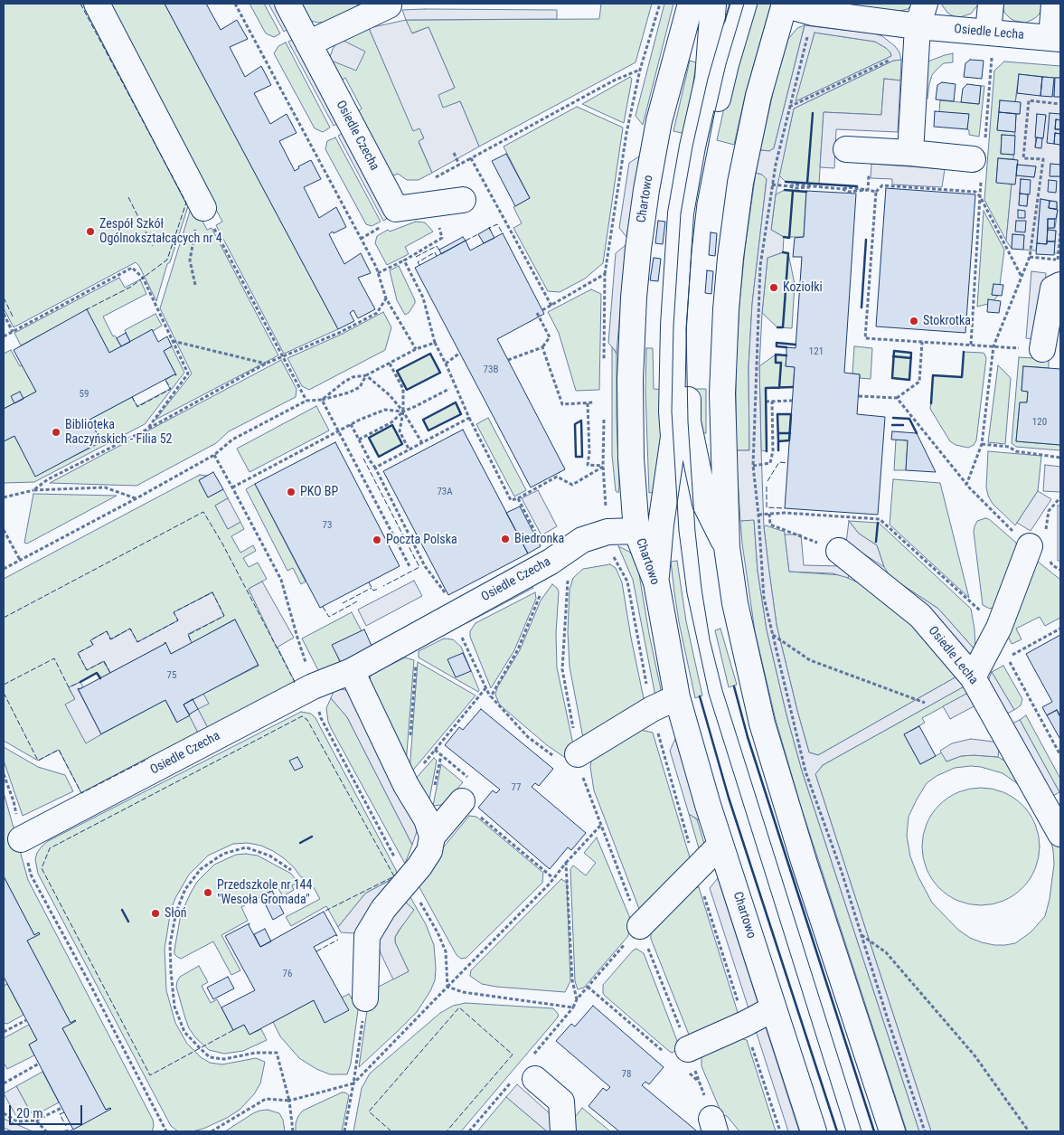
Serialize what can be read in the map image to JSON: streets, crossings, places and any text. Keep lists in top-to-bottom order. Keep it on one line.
{"streets":{"street":["Osiedle Lecha","Osiedle Czecha","Chartowo"]},"crossings":[["Osiedle Czecha","Chartowo"]],"places":["Zespół Szkół Ogólnokształcących nr 4","Koziołki","Stokrotka","Biblioteka Raczyńskich - Filia 52","PKO BP","Biedronka","Poczta Polska","Przedszkole nr 144 \"Wesoła Gromada\"","Słoń"],"house_numbers":["121","73B","59","120","73A","73","75","77","76","78"],"scale_bar":"20 m"}
